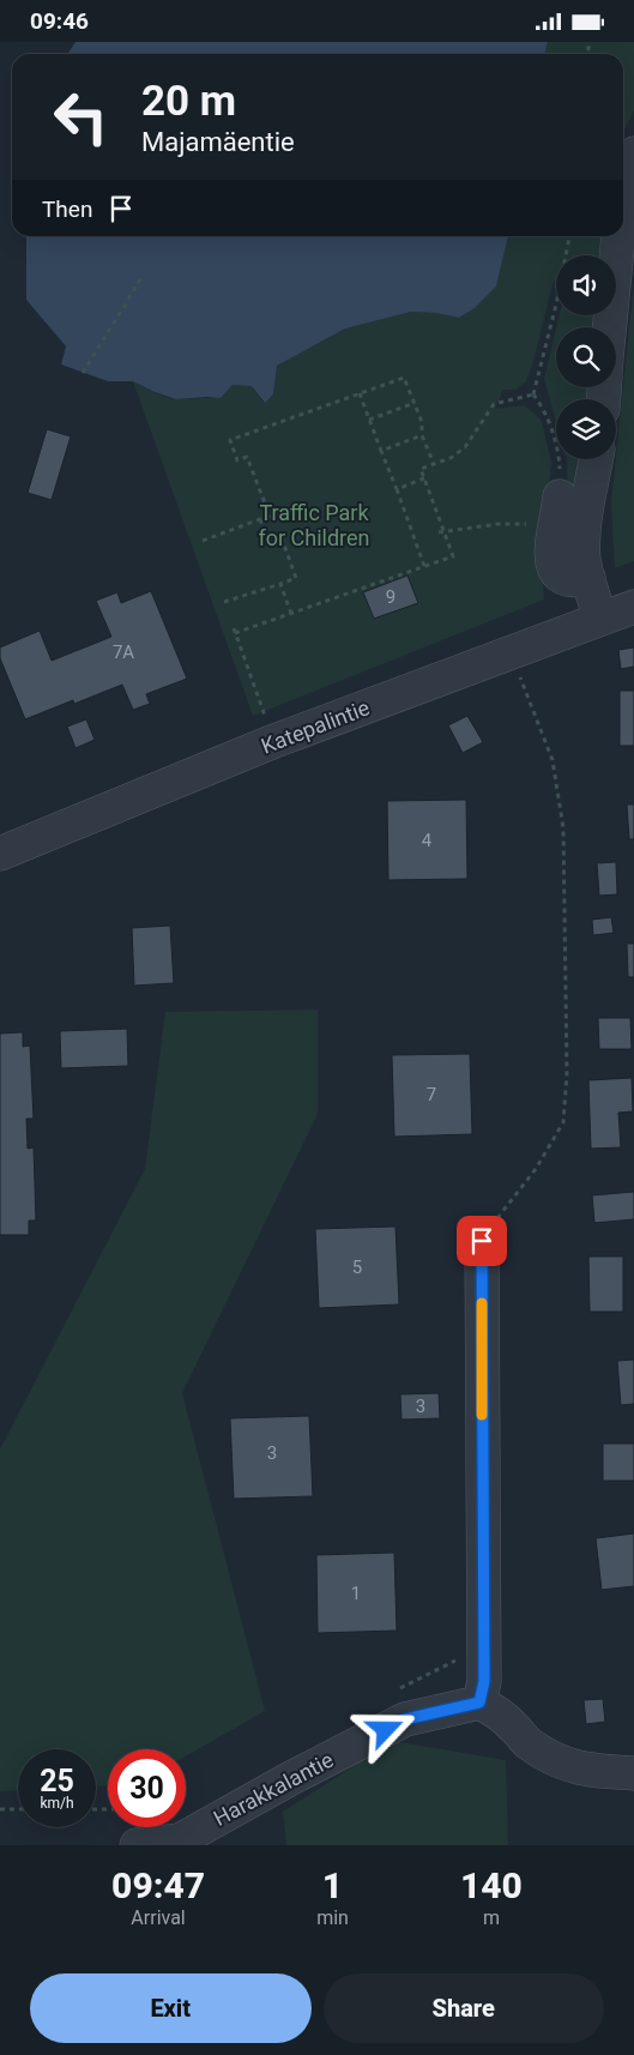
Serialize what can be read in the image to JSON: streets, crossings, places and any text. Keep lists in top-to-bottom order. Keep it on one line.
{"streets":{"street":["Katepalintie","Harakkalantie"]},"parks":["Traffic Park for Children"],"house_numbers":["9","7A","4","7","5","3","3","1"],"page":{"status":"09:46","turn":["20 m","Majamäentie"],"then":"Then","speed":"25 km/h","limit":"30","eta":["09:47","Arrival","1","min","140","m"],"buttons":["Exit","Share"]}}
